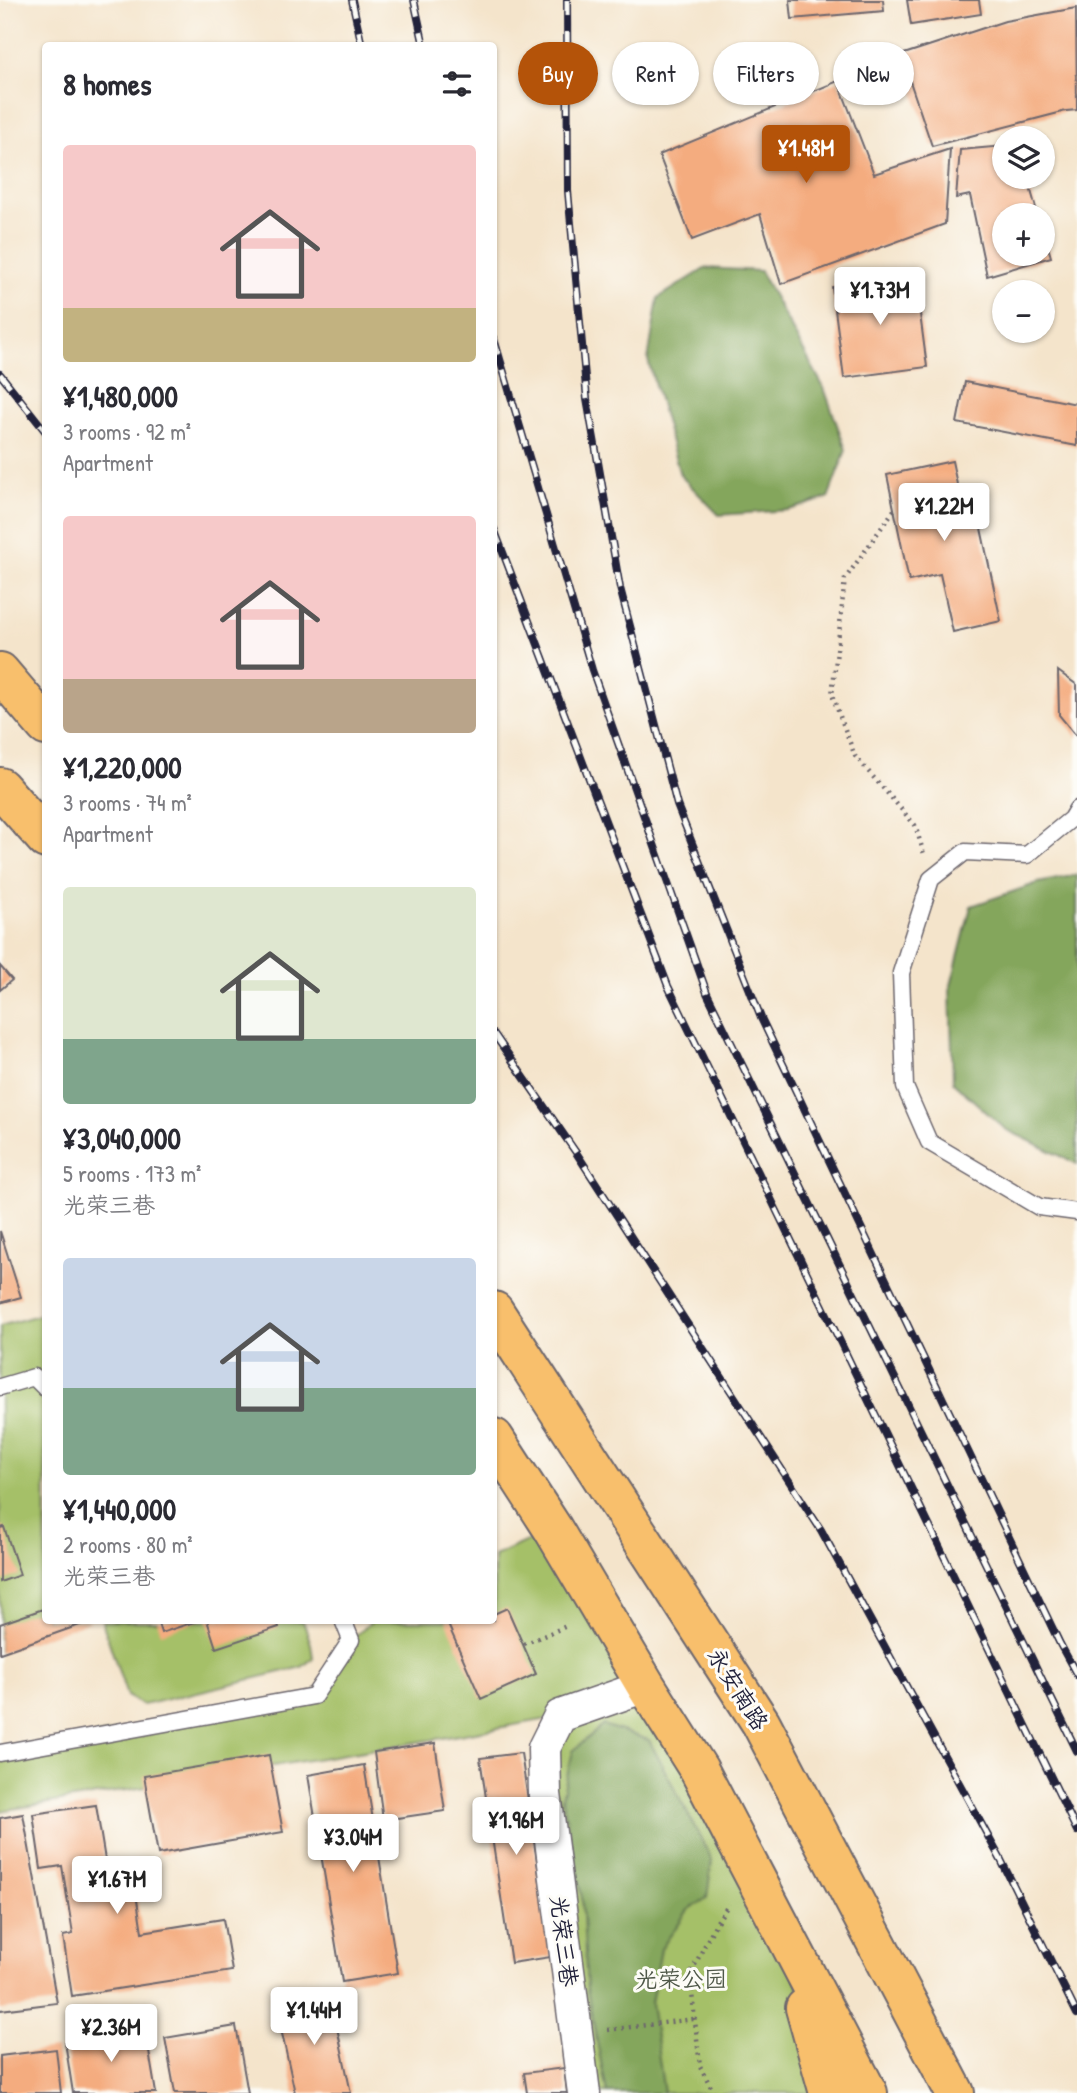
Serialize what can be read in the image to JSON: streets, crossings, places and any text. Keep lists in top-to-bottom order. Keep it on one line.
{"streets":{"main road":["永安南路"],"street":["光荣三巷"]},"parks":["光荣公园"],"page":{"chip":["Buy","Rent","Filters","New"],"heading":"8 homes","price":["¥1.48M","¥1.73M","¥1.22M","¥1.96M","¥3.04M","¥1.67M","¥1.44M","¥2.36M"],"map_buttons":["+","−"],"list":[{"name":"¥1,480,000","note":"3 rooms · 92 m² · Apartment"},{"name":"¥1,220,000","note":"3 rooms · 74 m² · Apartment"},{"name":"¥3,040,000","note":"5 rooms · 173 m² · 光荣三巷"},{"name":"¥1,440,000","note":"2 rooms · 80 m² · 光荣三巷"}]}}
